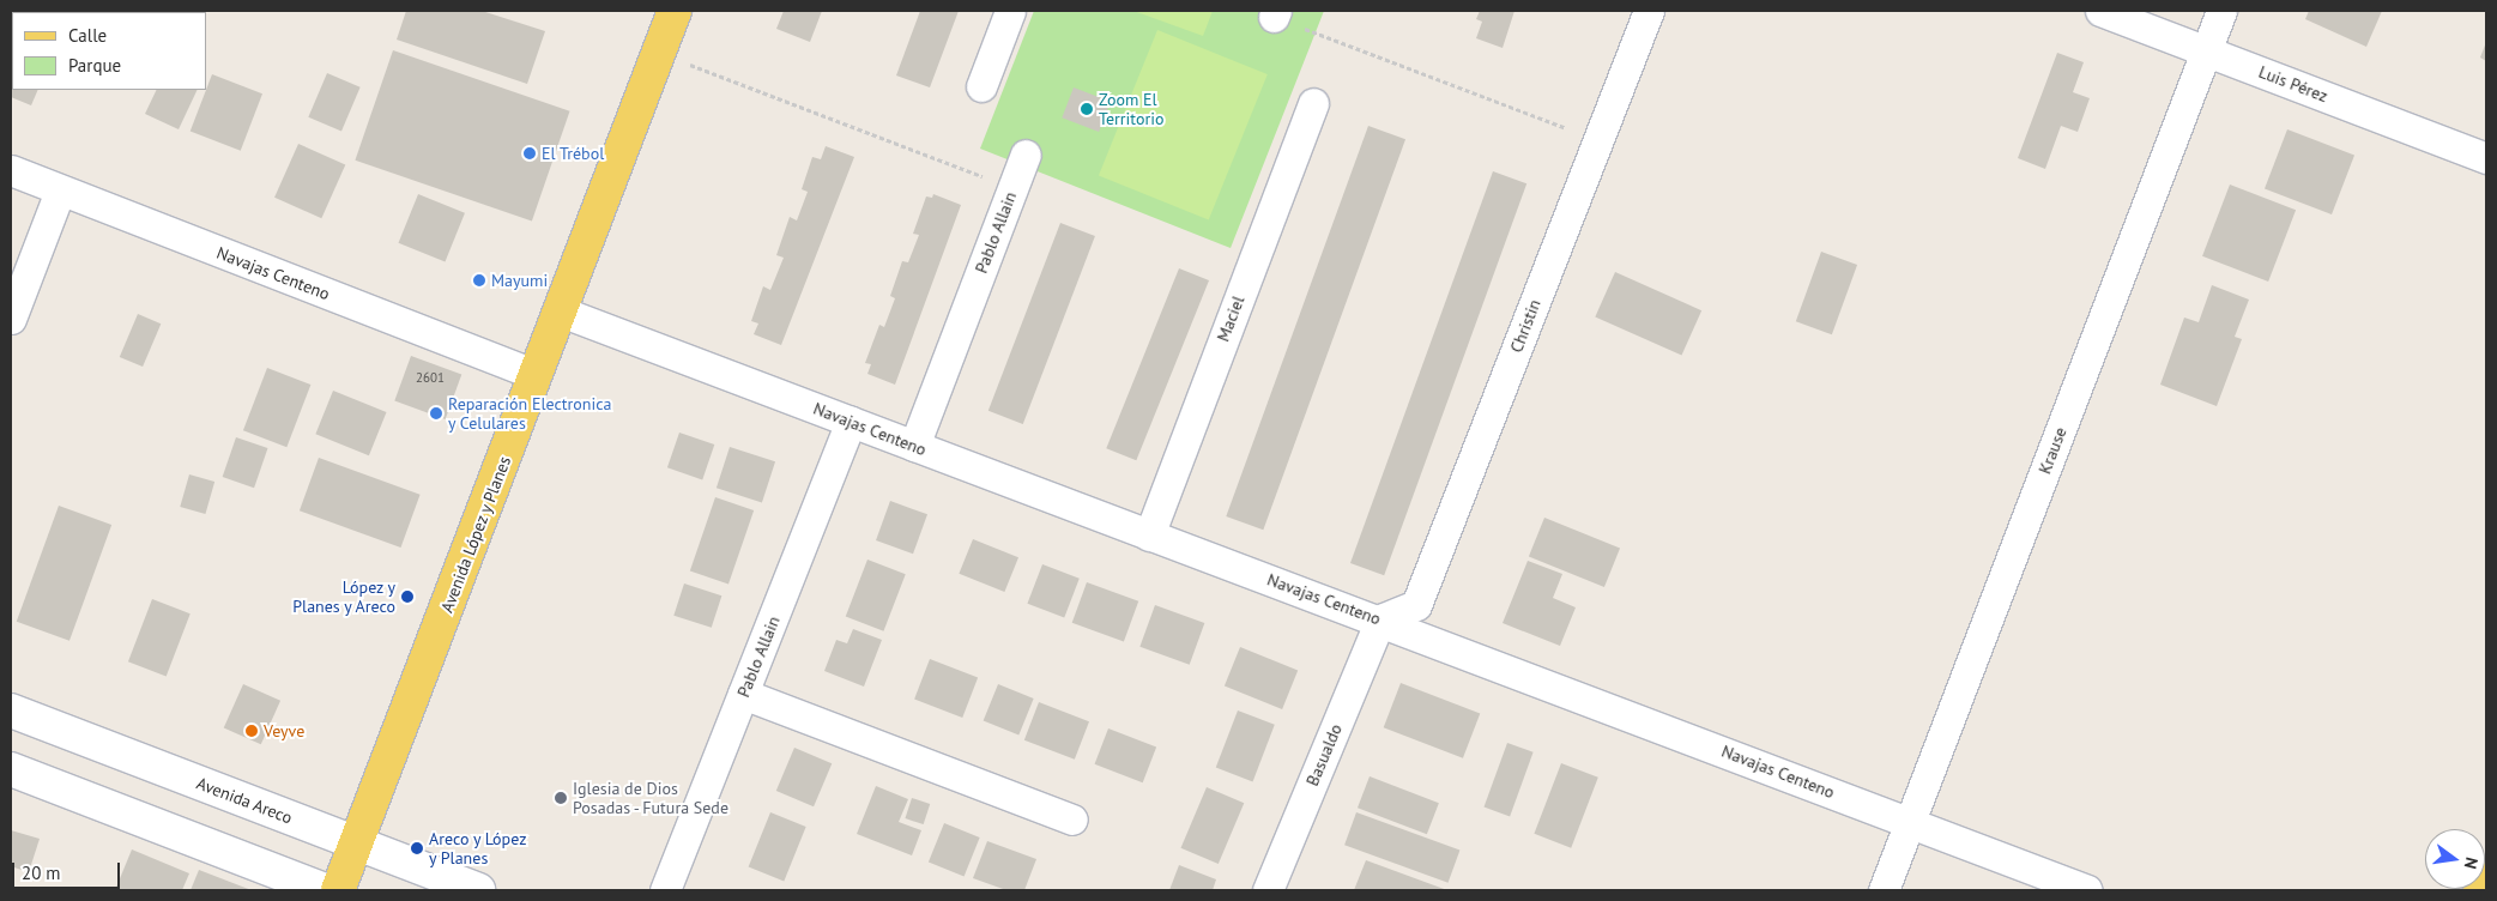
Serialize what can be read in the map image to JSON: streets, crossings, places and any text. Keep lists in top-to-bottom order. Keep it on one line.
{"streets":{"main road":["Avenida López y Planes","Avenida Areco"],"street":["Luis Pérez","Pablo Allain","Navajas Centeno","Maciel","Christin","Krause","Basualdo"]},"crossings":[["Luis Pérez","Krause"],["Pablo Allain","Navajas Centeno"],["Navajas Centeno","Maciel"],["Navajas Centeno","Christin"],["Navajas Centeno","Krause"],["Navajas Centeno","Avenida López y Planes"],["Navajas Centeno","Basualdo"],["Christin","Basualdo"],["Avenida López y Planes","Avenida Areco"]],"places":["Zoom El Territorio","El Trébol","Mayumi","Reparación Electronica y Celulares","López y Planes y Areco","Veyve","Iglesia de Dios Posadas - Futura Sede","Areco y López y Planes"],"house_numbers":["2601"],"legend":["Calle","Parque"],"scale_bar":"20 m","north":"right"}
